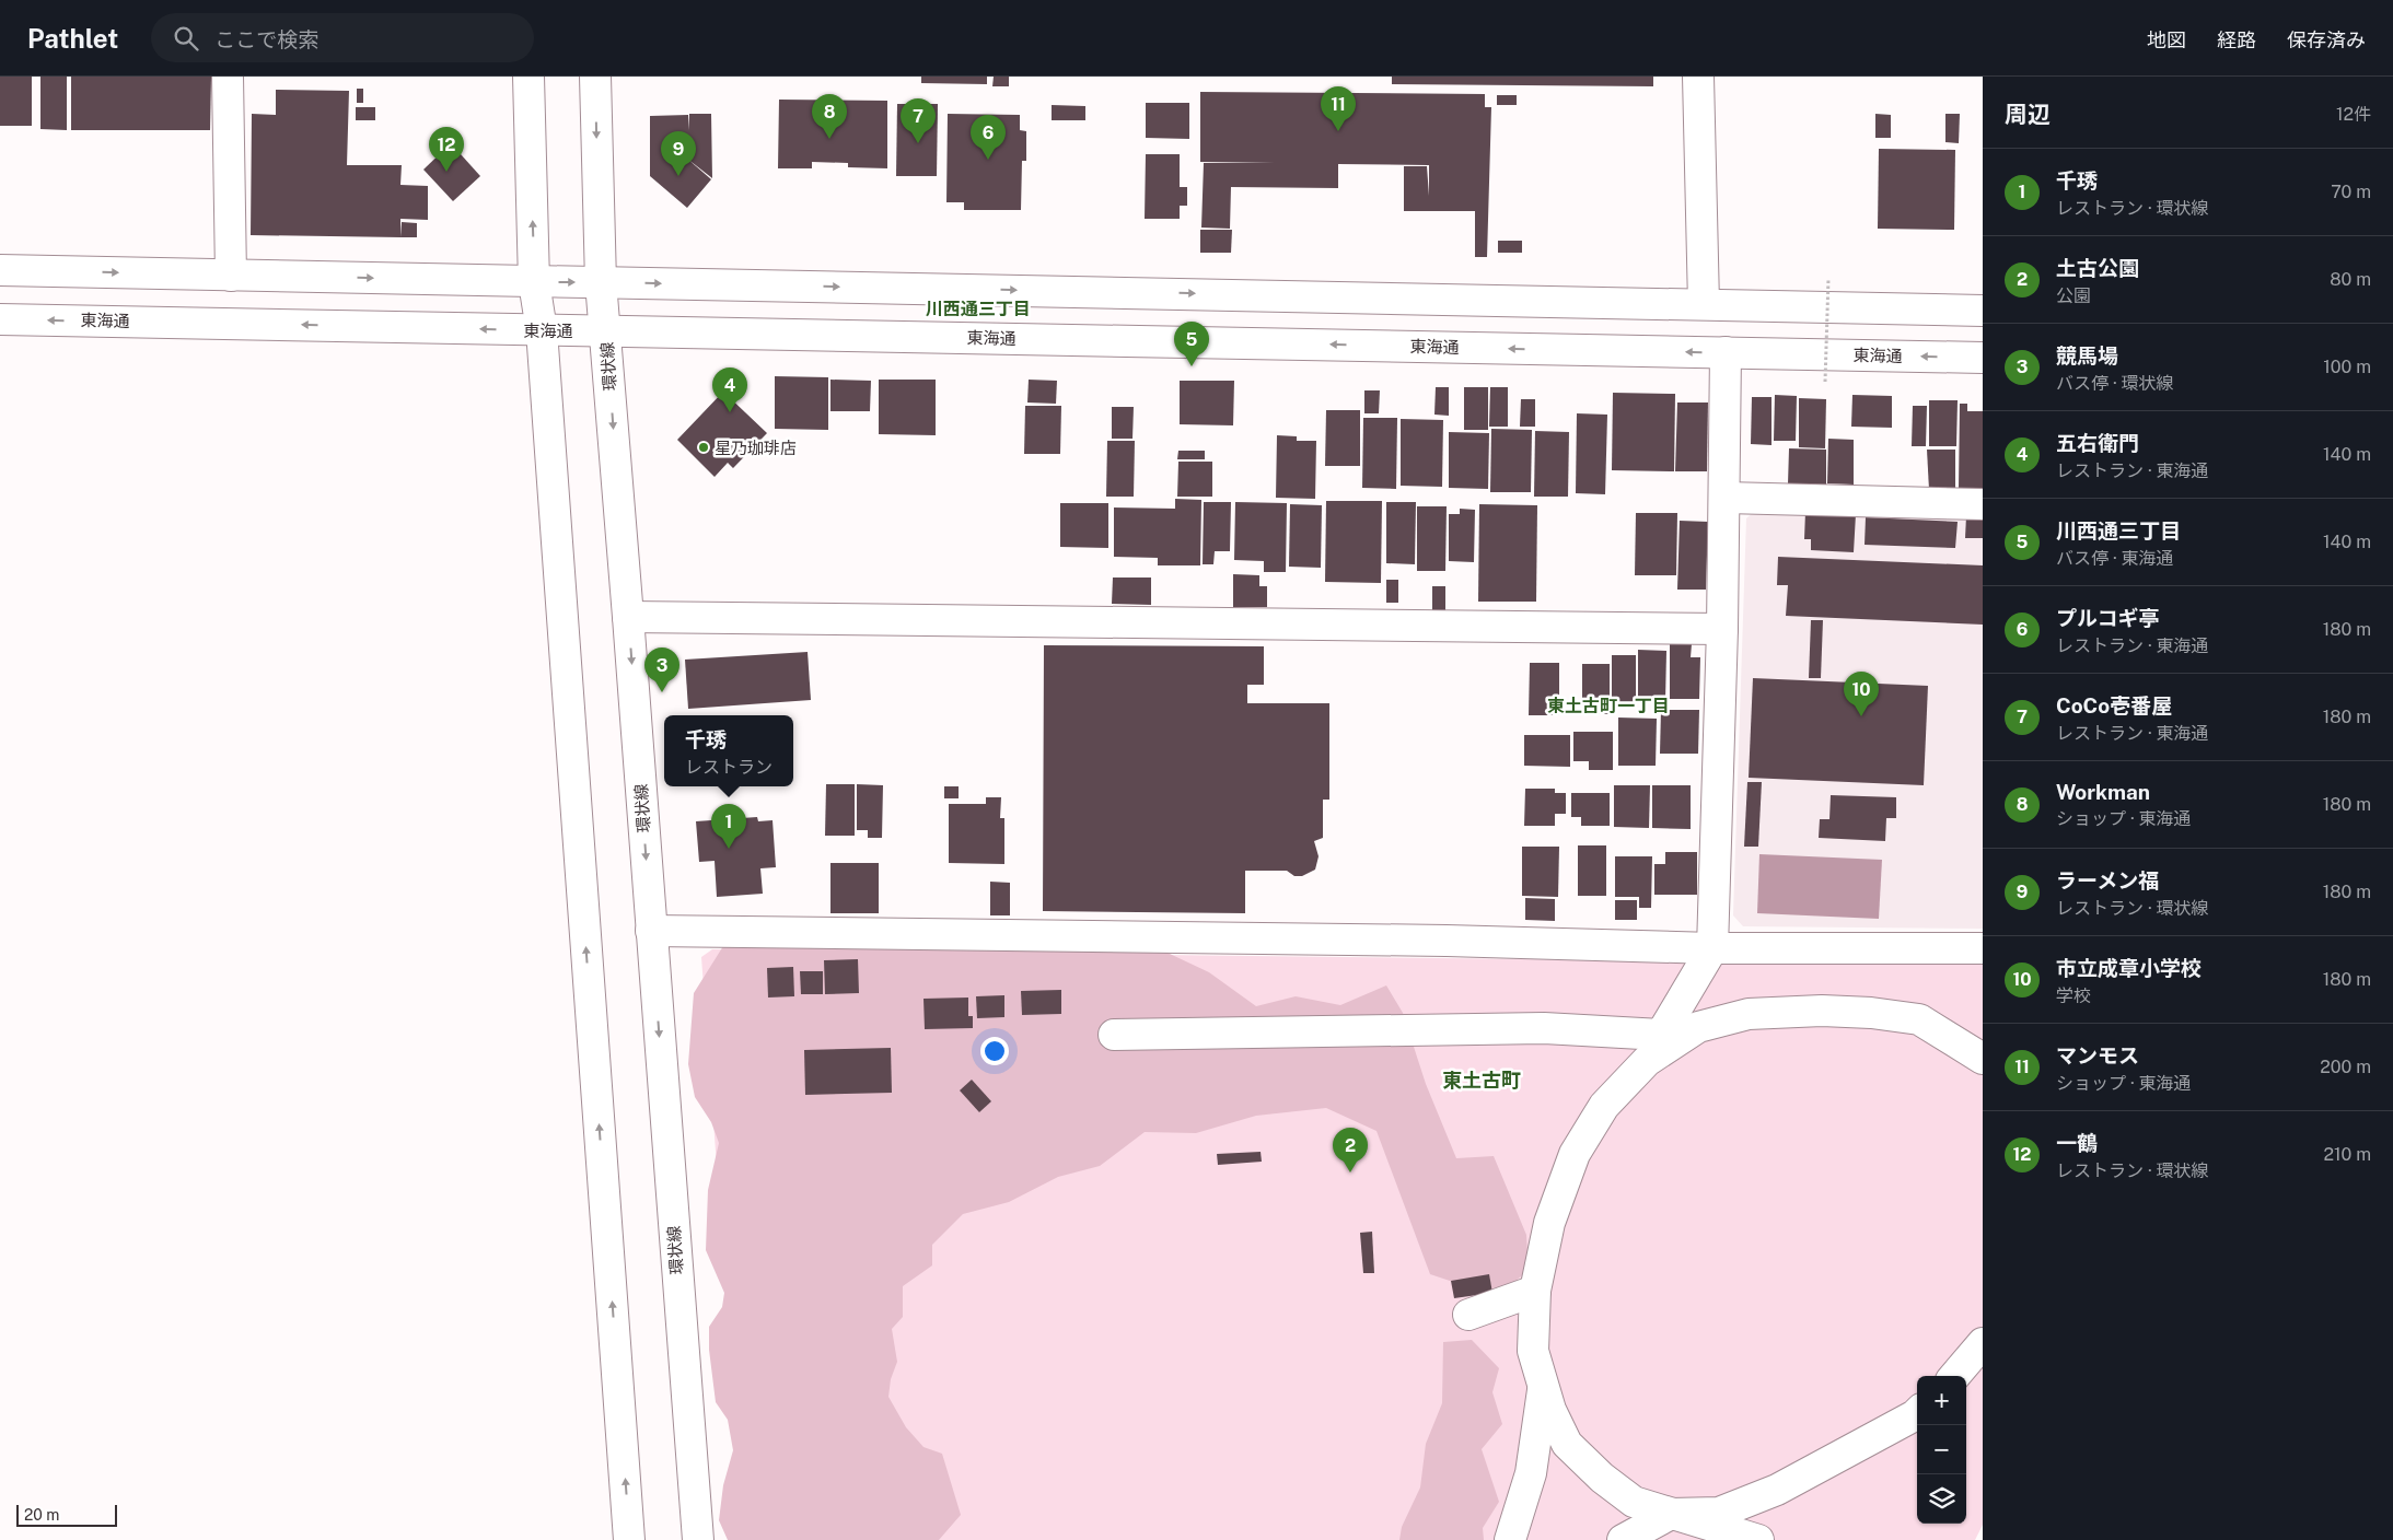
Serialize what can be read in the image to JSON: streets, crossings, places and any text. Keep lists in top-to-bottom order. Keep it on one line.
{"streets":{"main road":["東海通","環状線"]},"crossings":[["東海通","環状線"]],"districts":["川西通三丁目","東土古町一丁目","東土古町"],"places":["星乃珈琲店"],"scale_bar":"20 m","page":{"header":"Pathlet","search":"ここで検索","nav":["地図","経路","保存済み"],"heading":["周辺","12件"],"pins":["11","8","7","6","12","9","5","4","3","10","1","2"],"list":[{"mark":"1","name":"千琇","note":"レストラン · 環状線","value":"70 m"},{"mark":"2","name":"土古公園","note":"公園","value":"80 m"},{"mark":"3","name":"競馬場","note":"バス停 · 環状線","value":"100 m"},{"mark":"4","name":"五右衛門","note":"レストラン · 東海通","value":"140 m"},{"mark":"5","name":"川西通三丁目","note":"バス停 · 東海通","value":"140 m"},{"mark":"6","name":"プルコギ亭","note":"レストラン · 東海通","value":"180 m"},{"mark":"7","name":"CoCo壱番屋","note":"レストラン · 東海通","value":"180 m"},{"mark":"8","name":"Workman","note":"ショップ · 東海通","value":"180 m"},{"mark":"9","name":"ラーメン福","note":"レストラン · 環状線","value":"180 m"},{"mark":"10","name":"市立成章小学校","note":"学校","value":"180 m"},{"mark":"11","name":"マンモス","note":"ショップ · 東海通","value":"200 m"},{"mark":"12","name":"一鶴","note":"レストラン · 環状線","value":"210 m"}],"popup":["千琇","レストラン"],"map_buttons":["+","−"],"scale":"20 m"}}
